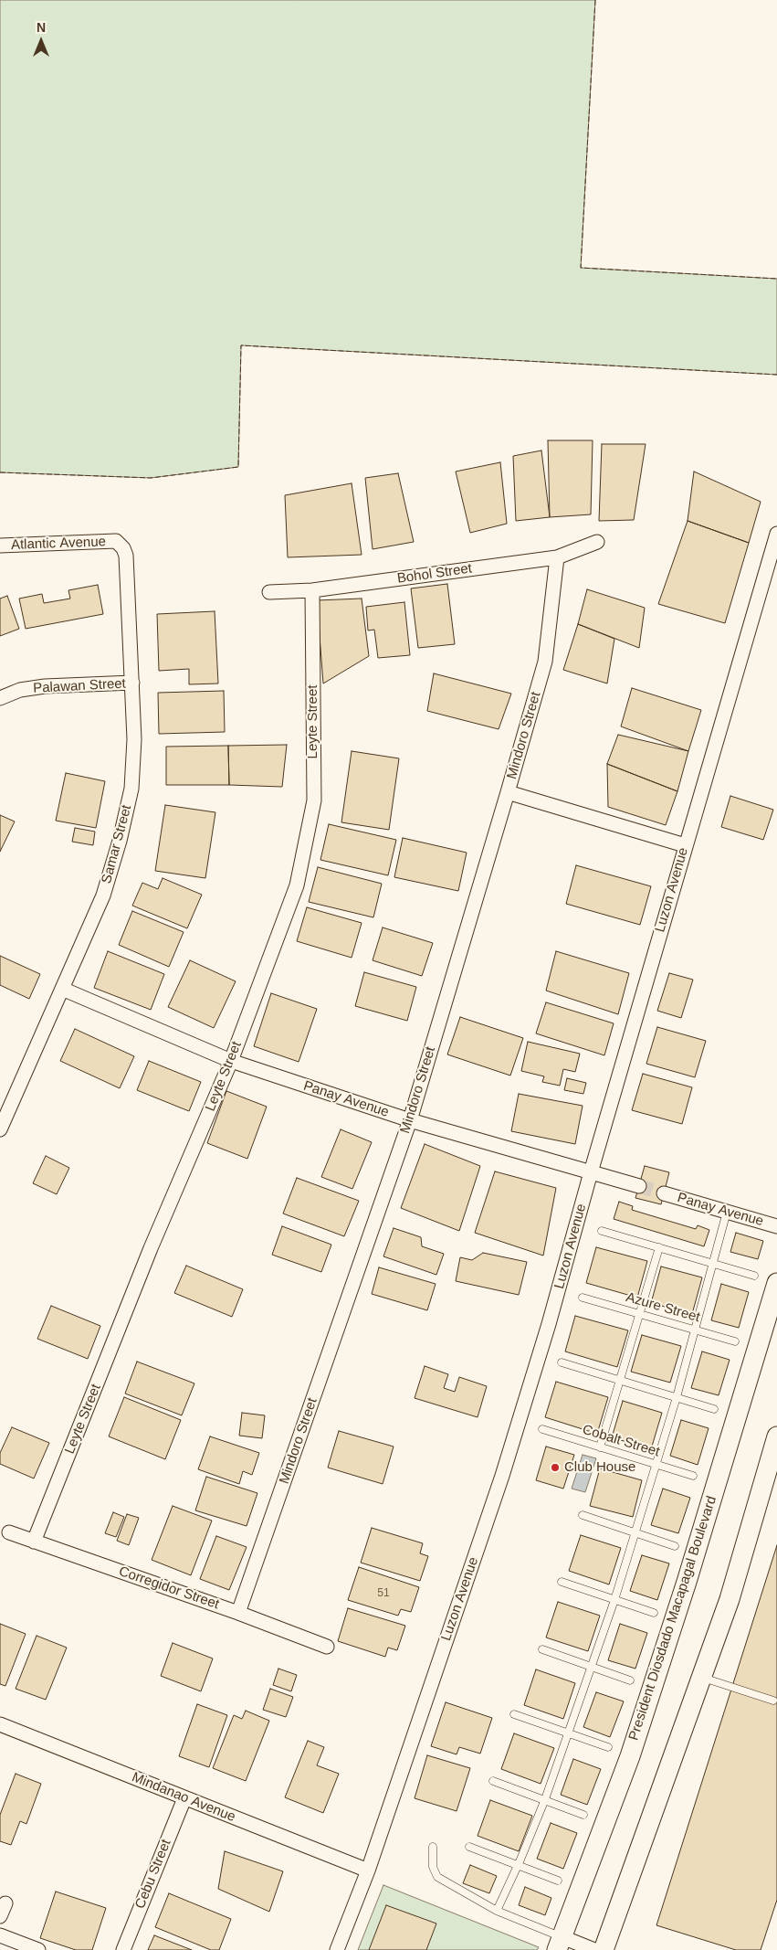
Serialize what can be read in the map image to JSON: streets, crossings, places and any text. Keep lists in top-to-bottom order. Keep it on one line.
{"streets":{"main road":["President Diosdado Macapagal Boulevard"],"street":["Atlantic Avenue","Bohol Street","Palawan Street","Leyte Street","Mindoro Street","Samar Street","Luzon Avenue","Panay Avenue","Corregidor Street","Mindanao Avenue","Cebu Street"],"lane":["Azure Street","Cobalt Street"]},"crossings":[["Atlantic Avenue","Samar Street"],["Bohol Street","Leyte Street"],["Bohol Street","Mindoro Street"],["Palawan Street","Samar Street"],["Leyte Street","Panay Avenue"],["Leyte Street","Corregidor Street"],["Mindoro Street","Panay Avenue"],["Mindoro Street","Corregidor Street"],["Samar Street","Panay Avenue"],["Luzon Avenue","Panay Avenue"],["Luzon Avenue","Mindanao Avenue"],["Mindanao Avenue","Cebu Street"]],"places":["Club House"],"house_numbers":["51"],"north":"top"}
